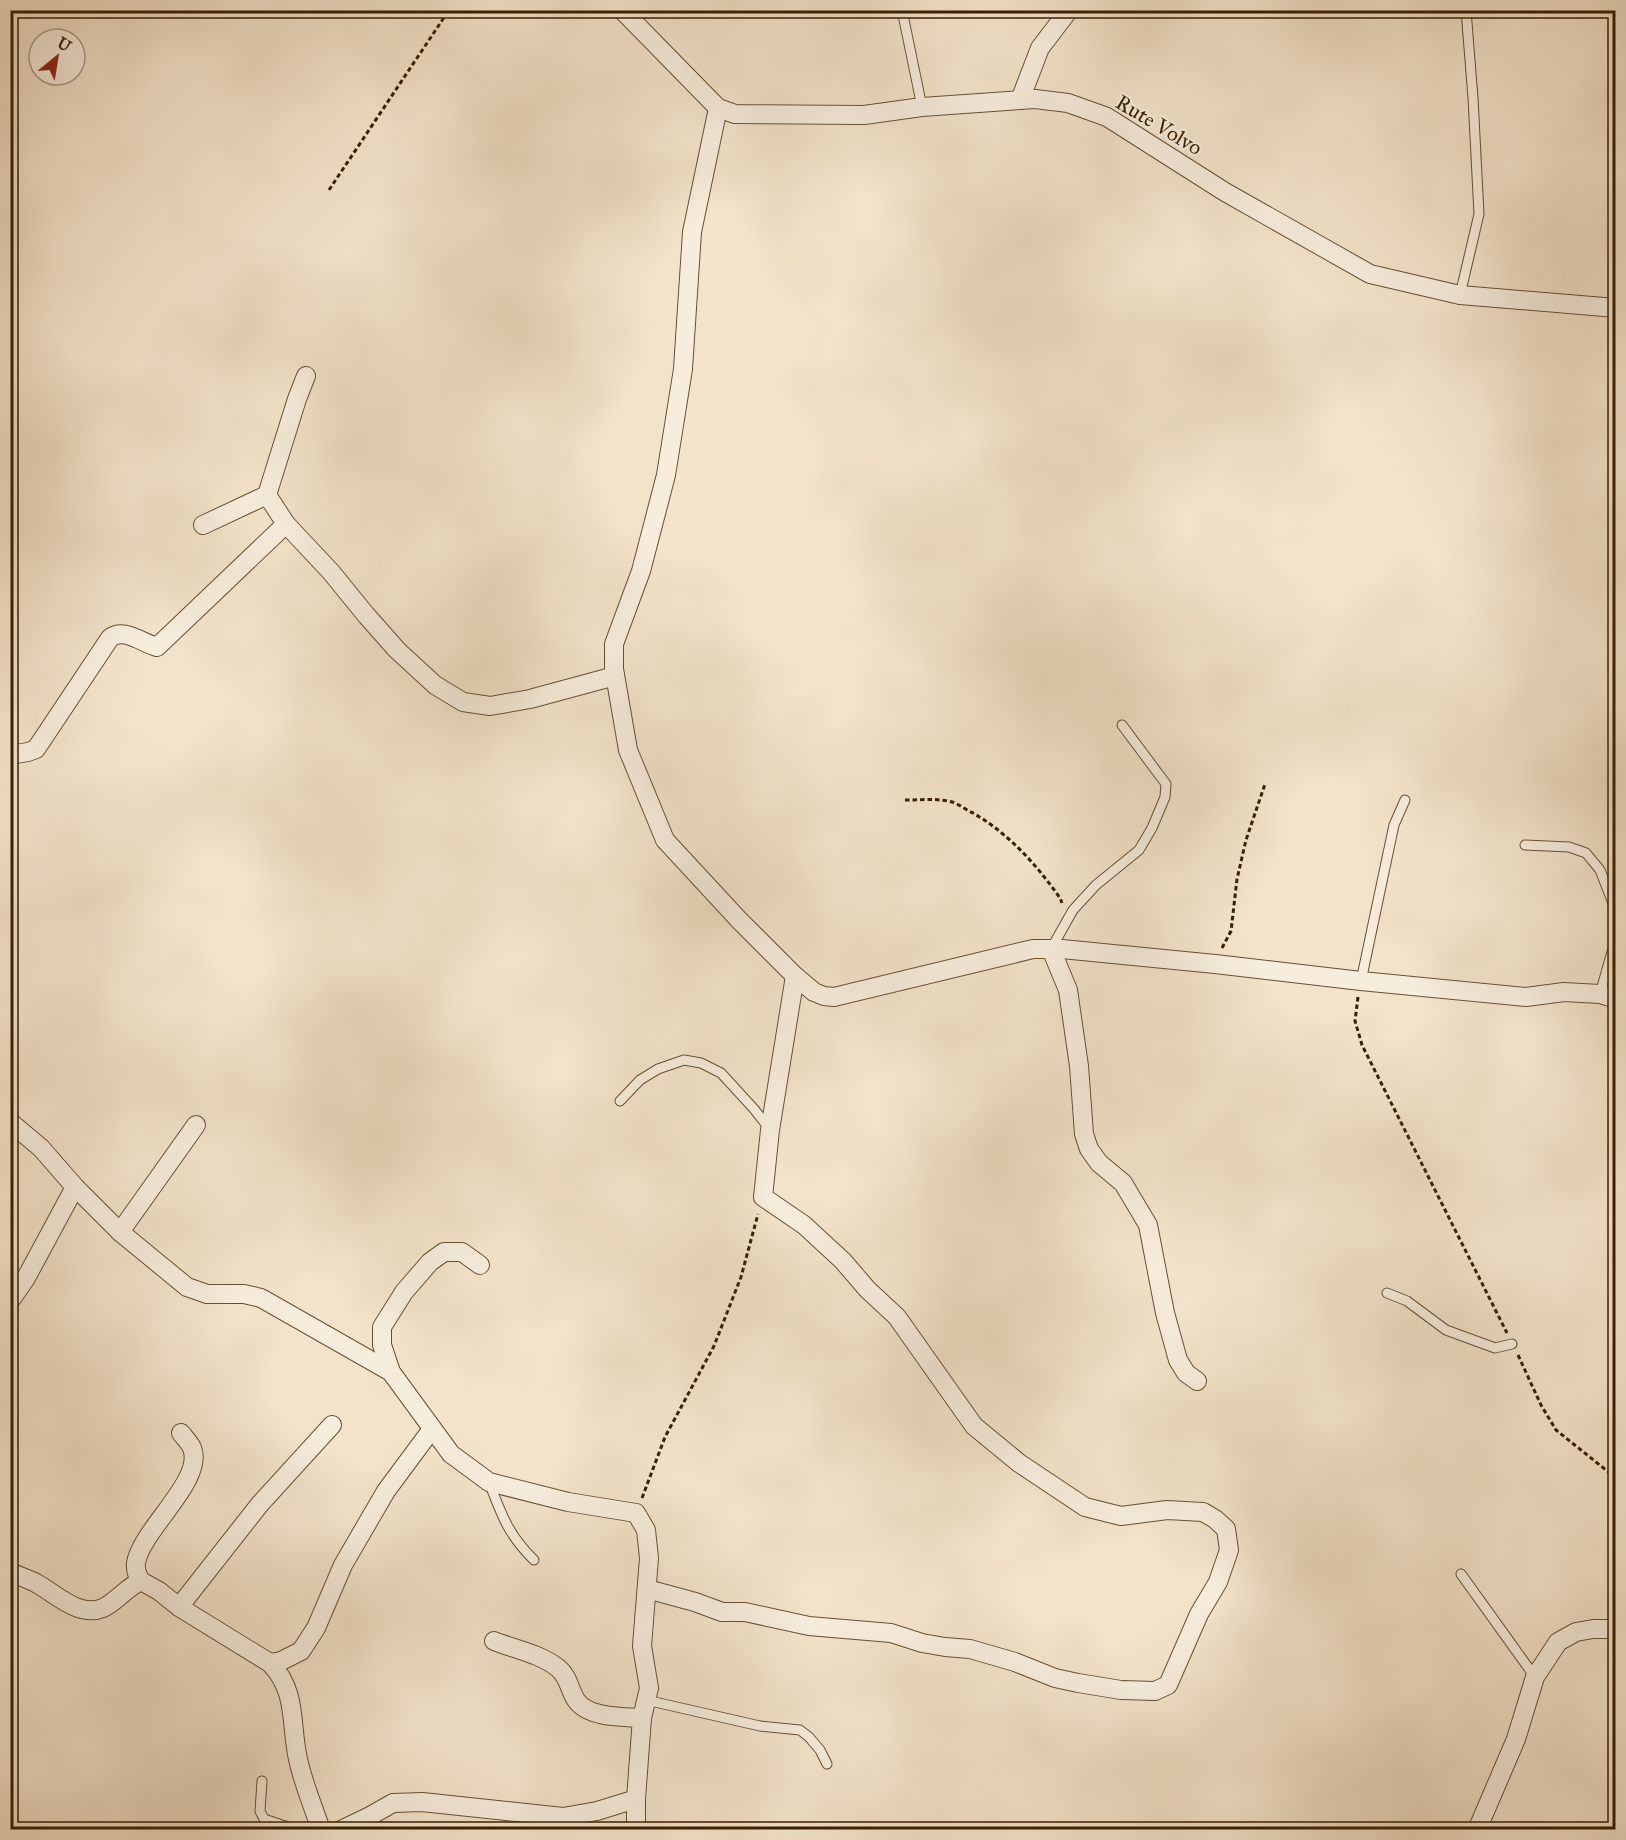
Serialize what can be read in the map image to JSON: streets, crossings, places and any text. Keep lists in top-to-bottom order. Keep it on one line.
{"streets":{"street":["Rute Volvo"]},"north":"top right"}
